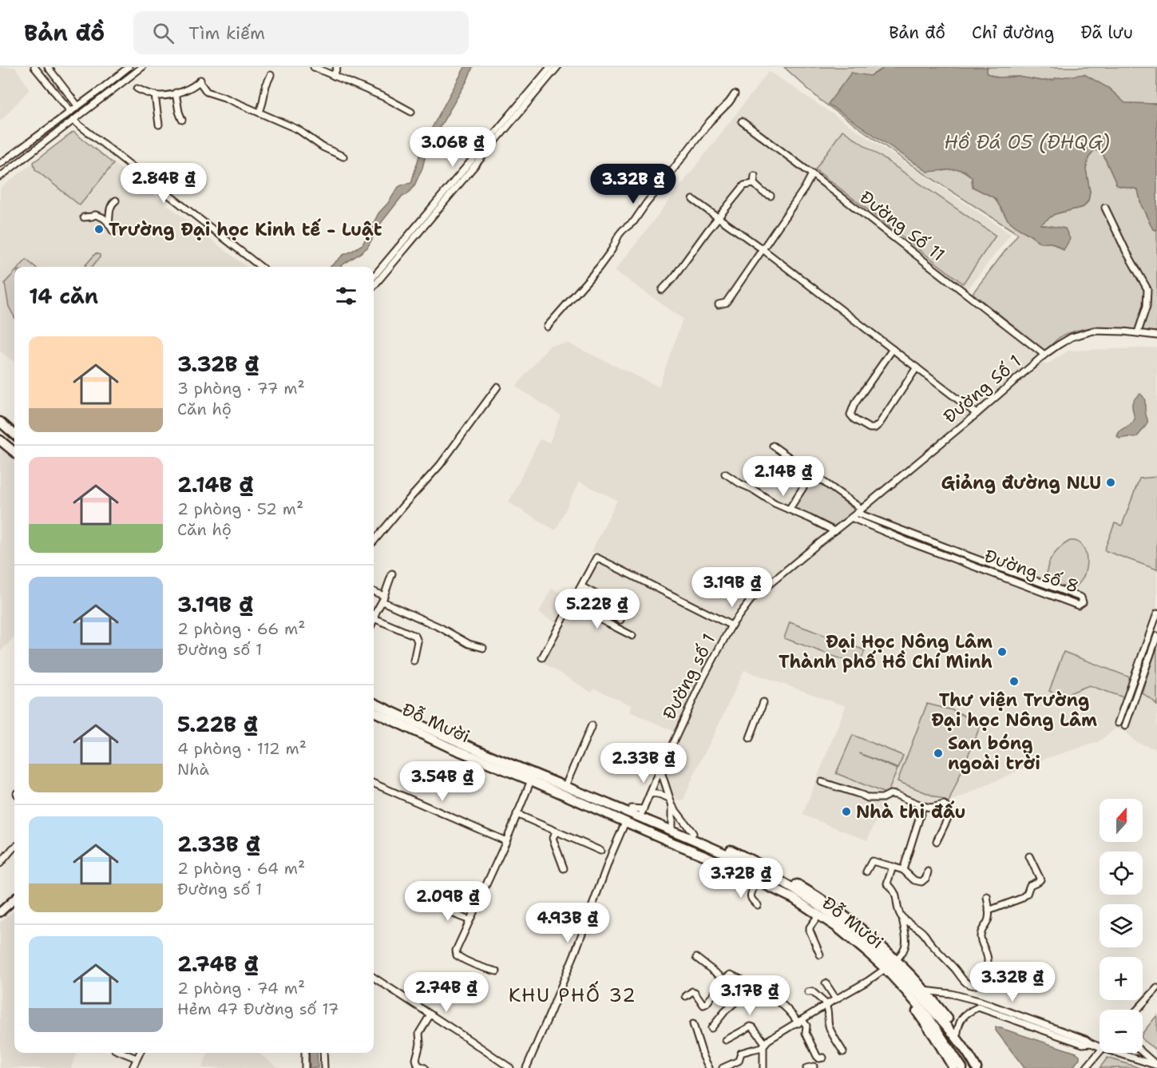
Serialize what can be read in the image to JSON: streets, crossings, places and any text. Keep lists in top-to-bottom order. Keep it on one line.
{"streets":{"highway":["Đỗ Mười"],"street":["Đường Số 11","Đường Số 1","Đường số 8","Đường số 1"]},"crossings":[["Đường Số 11","Đường Số 1"],["Đường Số 1","Đường số 8"],["Đường Số 1","Đường số 1"],["Đường số 8","Đường số 1"],["Đường số 1","Đỗ Mười"]],"districts":["KHU PHỐ 32"],"water":["Hồ Đá 05 (ĐHQG)"],"places":["Trường Đại học Kinh tế - Luật","Giảng đường NLU","Đại Học Nông Lâm Thành phố Hồ Chí Minh","Thư viện Trường Đại học Nông Lâm","San bóng ngoài trời","Nhà thi đấu"],"north":"top","page":{"header":"Bản đồ","search":"Tìm kiếm","nav":["Bản đồ","Chỉ đường","Đã lưu"],"price":["3.06B ₫","2.84B ₫","3.32B ₫","2.14B ₫","3.19B ₫","5.22B ₫","2.33B ₫","3.54B ₫","3.72B ₫","2.09B ₫","4.93B ₫","3.32B ₫","2.74B ₫","3.17B ₫"],"heading":"14 căn","list":[{"name":"3.32B ₫","note":"3 phòng · 77 m² · Căn hộ"},{"name":"2.14B ₫","note":"2 phòng · 52 m² · Căn hộ"},{"name":"3.19B ₫","note":"2 phòng · 66 m² · Đường số 1"},{"name":"5.22B ₫","note":"4 phòng · 112 m² · Nhà"},{"name":"2.33B ₫","note":"2 phòng · 64 m² · Đường số 1"},{"name":"2.74B ₫","note":"2 phòng · 74 m² · Hẻm 47 Đường số 17"}],"map_buttons":["+","−"]}}
